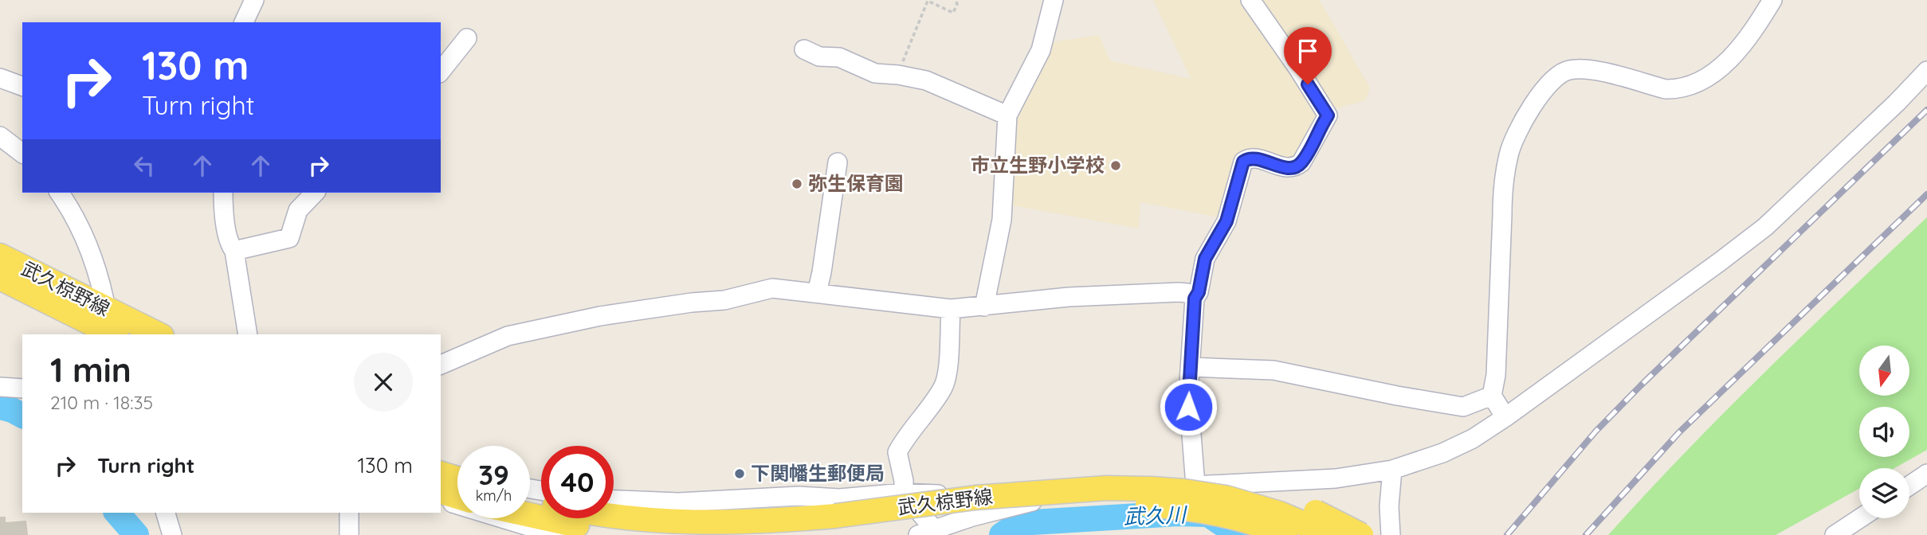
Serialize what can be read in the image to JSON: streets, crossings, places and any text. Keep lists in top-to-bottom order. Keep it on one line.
{"streets":{"main road":["武久椋野線"]},"water":["武久川"],"places":["市立生野小学校","弥生保育園","下関幡生郵便局"],"north":"bottom","page":{"turn":["130 m","Turn right"],"heading":["1 min","210 m · 18:35"],"list":[{"name":"Turn right","value":"130 m"}],"speed":"39 km/h","limit":"40"}}
